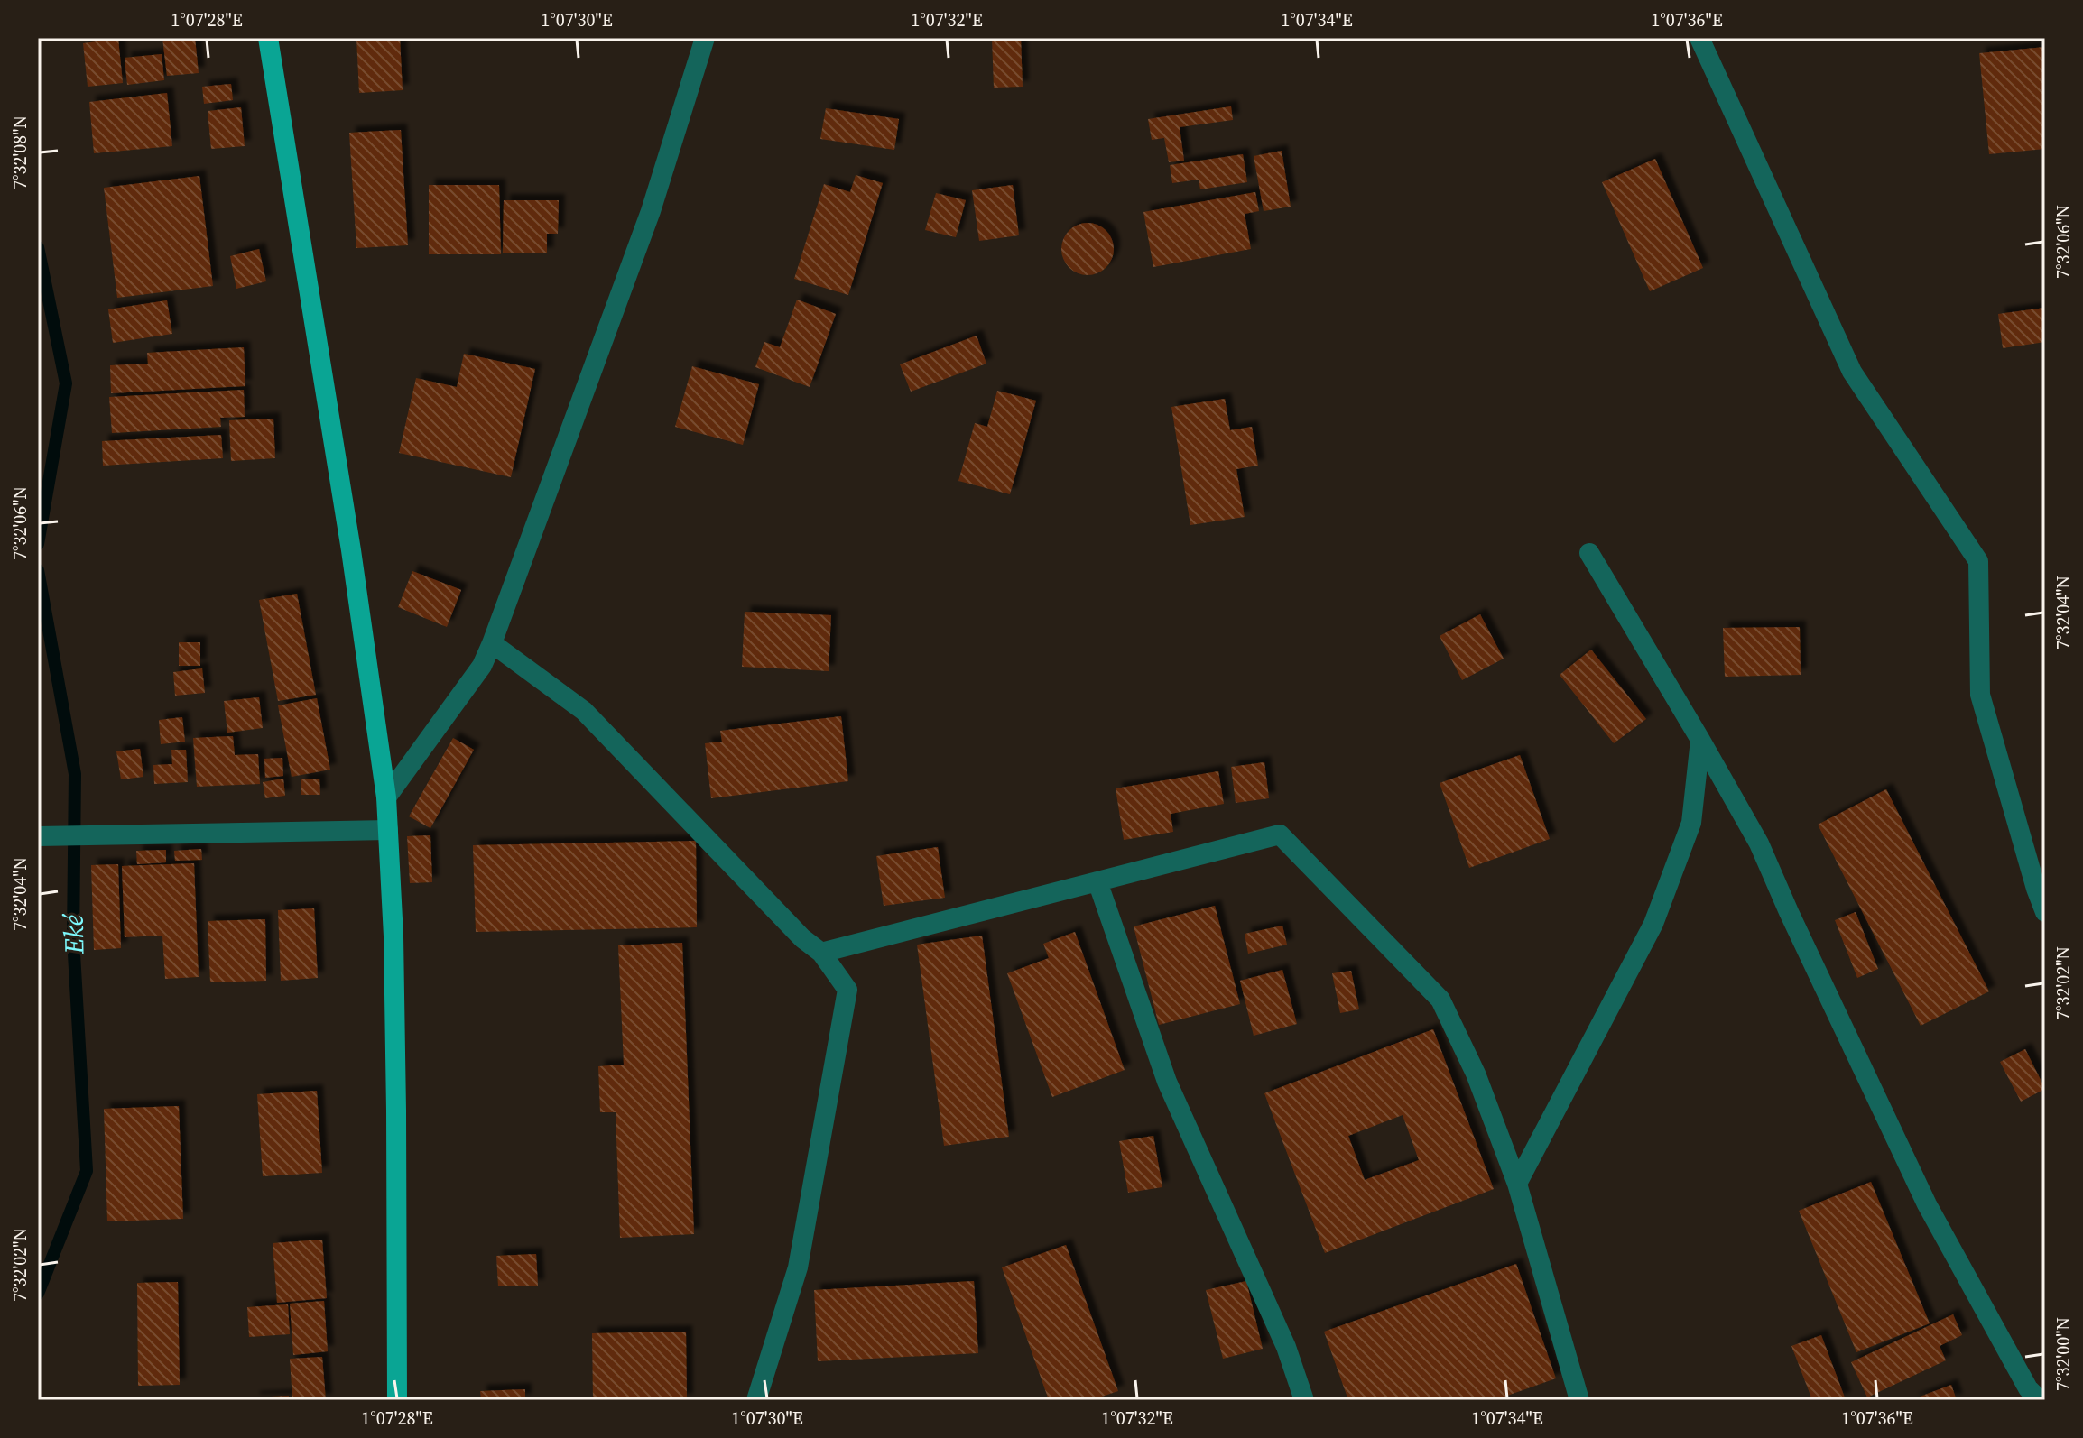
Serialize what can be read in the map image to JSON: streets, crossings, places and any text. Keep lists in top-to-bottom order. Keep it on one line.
{"water":["Eké"],"coordinates":["1°07'28\"E","1°07'30\"E","1°07'32\"E","1°07'34\"E","1°07'36\"E","7°32'08\"N","7°32'06\"N","7°32'04\"N","7°32'02\"N","7°32'00\"N"]}
